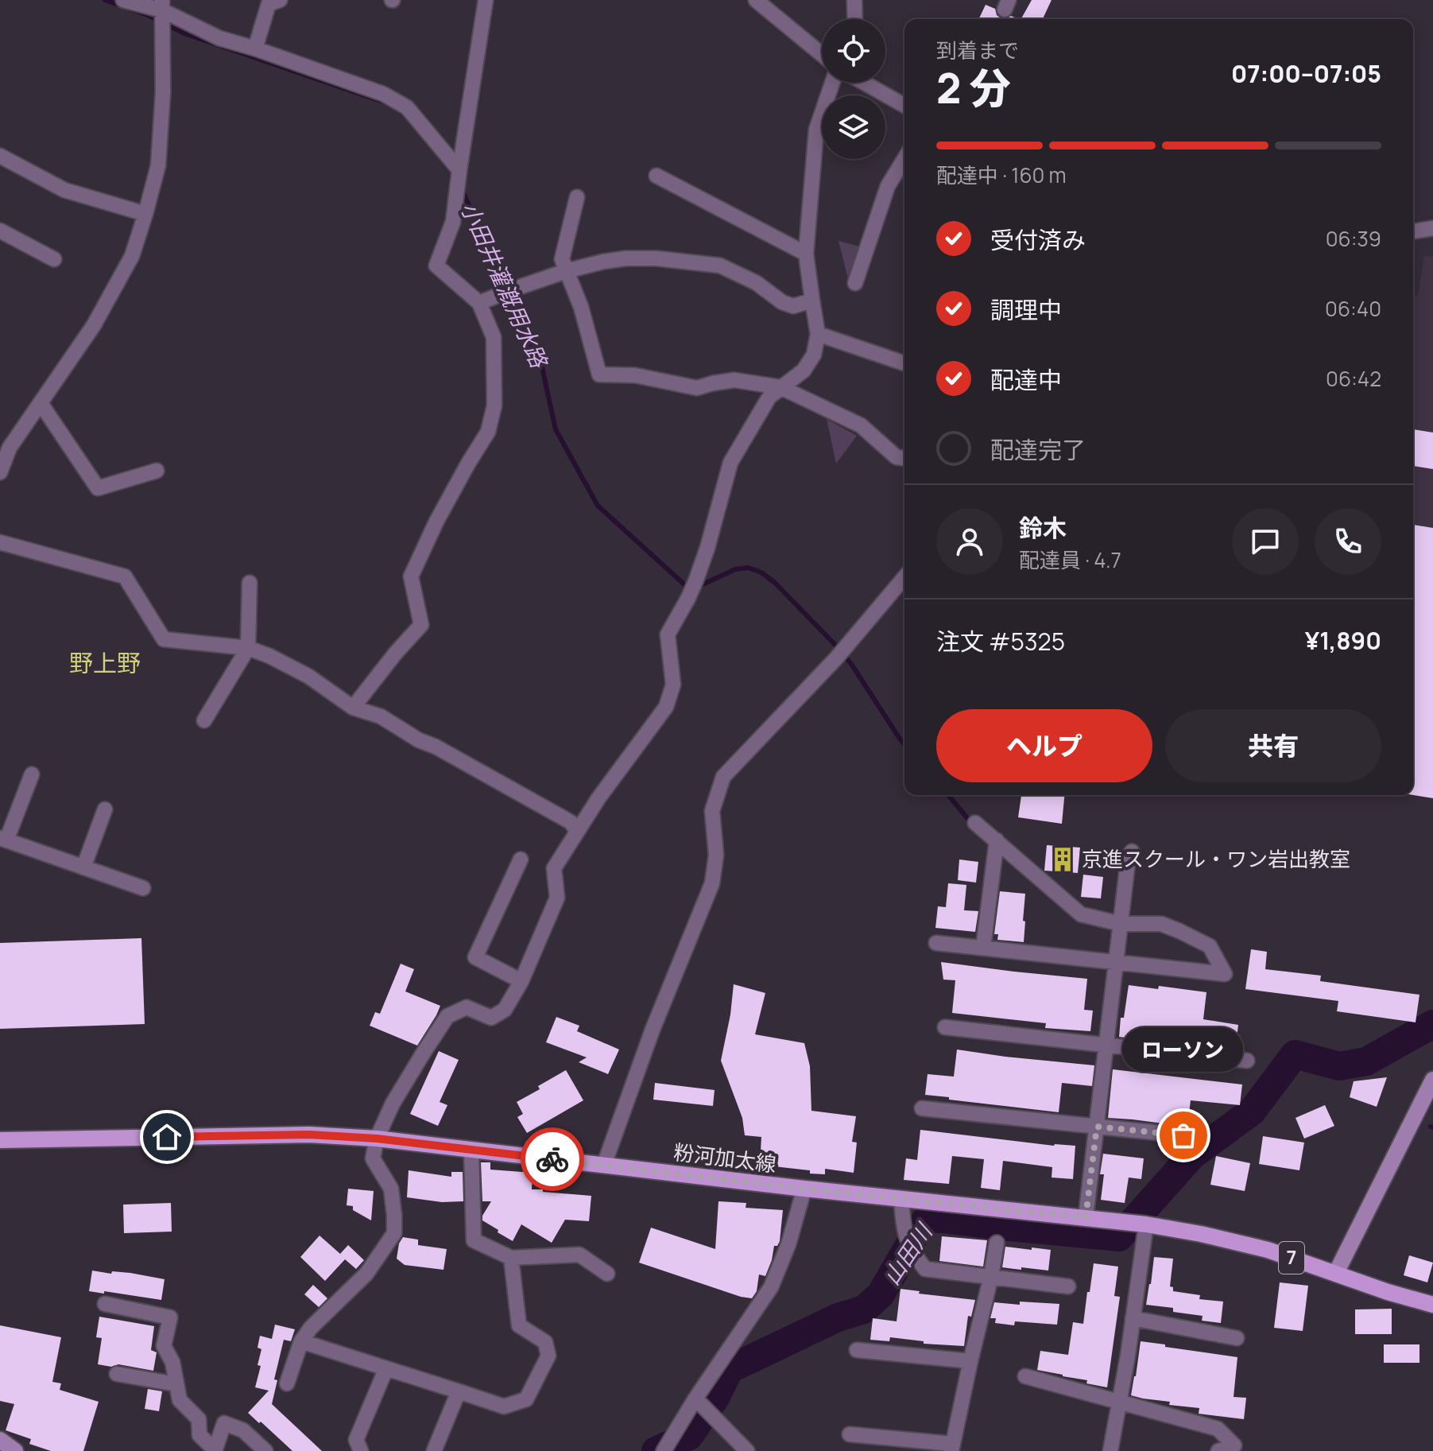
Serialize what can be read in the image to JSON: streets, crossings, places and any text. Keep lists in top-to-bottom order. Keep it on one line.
{"streets":{"main road":["粉河加太線","7"]},"districts":["野上野"],"water":["小田井灌漑用水路","山田川"],"places":{"building":["京進スクール・ワン岩出教室"],"other":["ローソン"]},"page":{"heading":["2 分","到着まで","07:00–07:05"],"panel":["鈴木","配達員 · 4.7","注文 #5325","¥1,890"],"bar":"配達中 · 160 m","list":[["受付済み","06:39"],["調理中","06:40"],["配達中","06:42"],"配達完了"],"buttons":["ヘルプ","共有"],"bubble":"ローソン"}}
